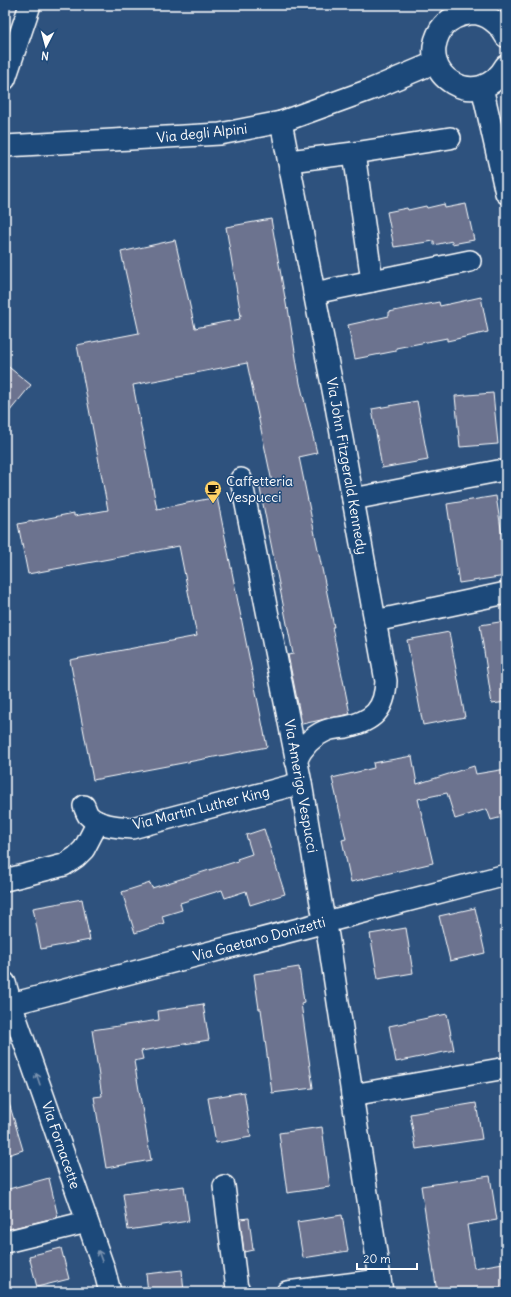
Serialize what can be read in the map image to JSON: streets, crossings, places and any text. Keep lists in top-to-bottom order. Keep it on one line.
{"streets":{"street":["Via degli Alpini","Via John Fitzgerald Kennedy","Via Amerigo Vespucci","Via Martin Luther King","Via Gaetano Donizetti","Via Fornacette"]},"crossings":[["Via degli Alpini","Via John Fitzgerald Kennedy"],["Via John Fitzgerald Kennedy","Via Amerigo Vespucci"],["Via Amerigo Vespucci","Via Martin Luther King"],["Via Amerigo Vespucci","Via Gaetano Donizetti"],["Via Gaetano Donizetti","Via Fornacette"]],"one_way":["Via Fornacette"],"places":{"cafe":["Caffetteria Vespucci"]},"scale_bar":"20 m","north":"bottom"}
